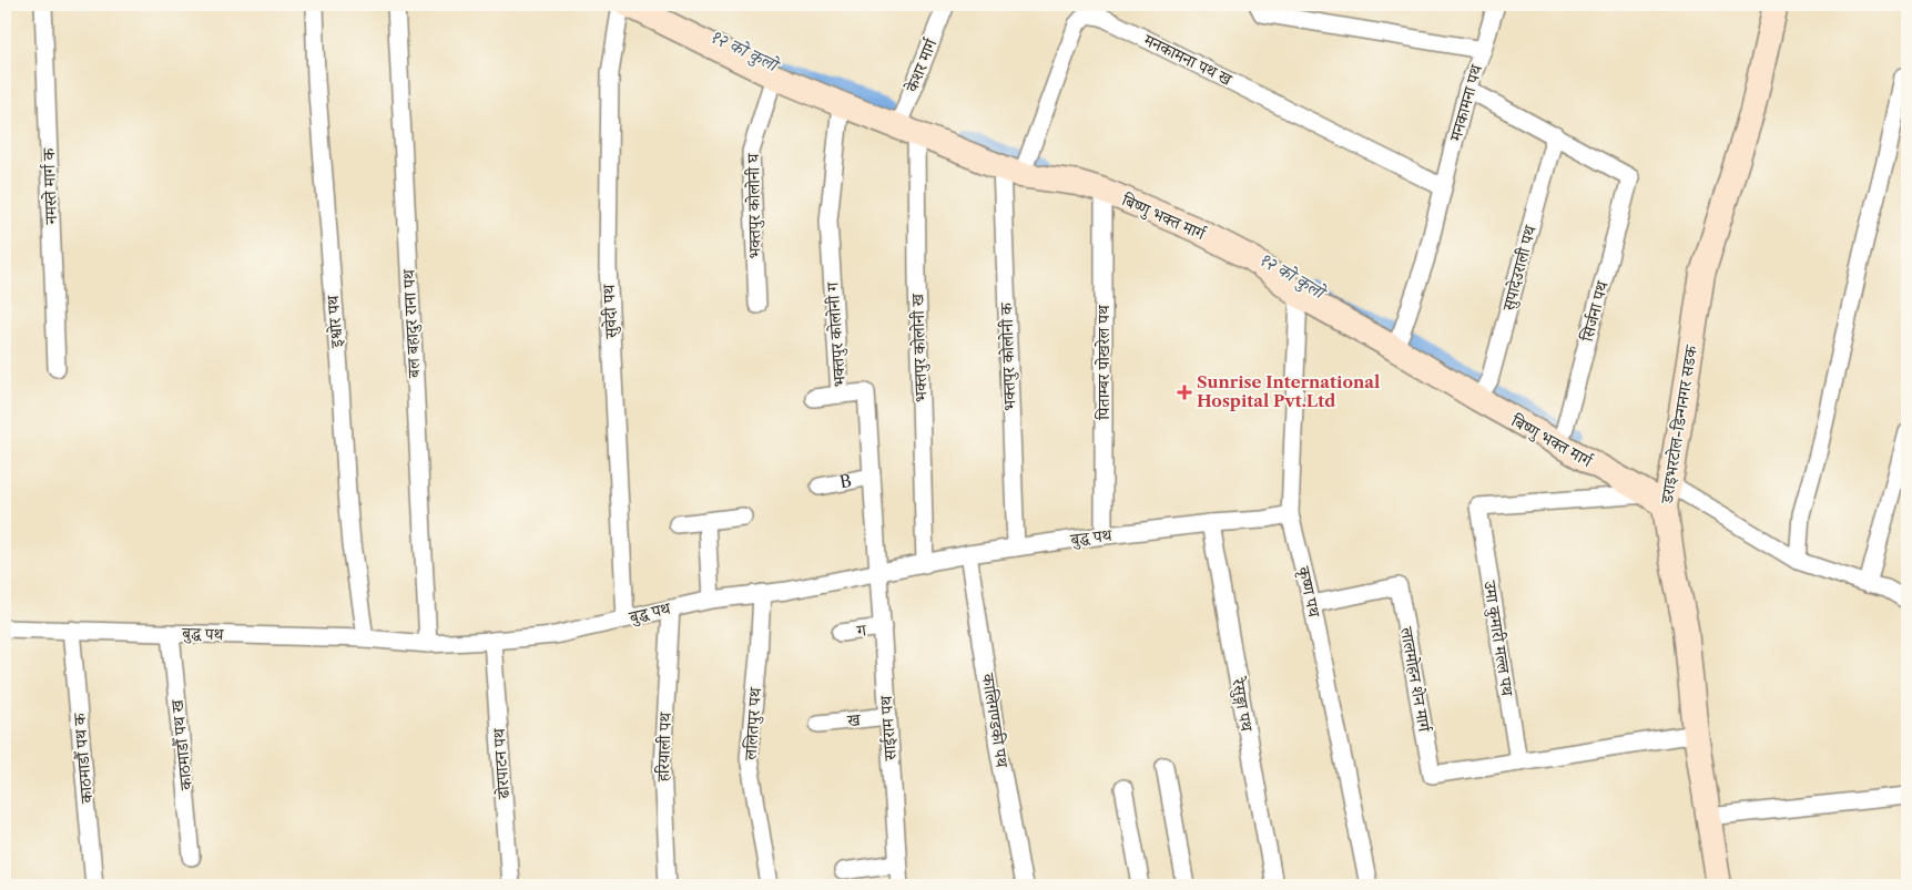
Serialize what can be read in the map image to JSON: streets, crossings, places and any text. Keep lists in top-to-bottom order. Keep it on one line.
{"streets":{"street":["मनकामना पथ ख","केशर मार्ग","मनकामना पथ","नमस्ते मार्ग क","भक्तपुर कोलोनी घ","बिष्णु भक्त मार्ग","सुपादेउराली पथ","सुवेदी पथ","सिर्जना पथ","इश्वोर पथ","बल बहादुर राना पथ","भक्तपुर कोलोनी ग","भक्तपुर कोलोनी ख","भक्तपुर कोलोनी क","पिताम्बर पोखरेल पथ","डराइभरटोल-डिन्गनगर सडक","B","बुद्ध पथ","कृष्ण पथ","ग","उमा कुमारी मल्ल पथ","लालमोहन शेन मार्ग","रेसुङ्गा पथ","ख","कालिगण्डकी पथ","ललितपुर पथ","साईराम पथ","काठमाडौँ पथ ख","हरियाली पथ","काठमाडौँ पथ क","ढोरपाटन पथ"]},"crossings":[["मनकामना पथ ख","मनकामना पथ"],["मनकामना पथ ख","बिष्णु भक्त मार्ग"],["मनकामना पथ ख","भक्तपुर कोलोनी क"],["केशर मार्ग","बिष्णु भक्त मार्ग"],["केशर मार्ग","भक्तपुर कोलोनी ख"],["मनकामना पथ","बिष्णु भक्त मार्ग"],["भक्तपुर कोलोनी घ","बिष्णु भक्त मार्ग"],["बिष्णु भक्त मार्ग","सुपादेउराली पथ"],["बिष्णु भक्त मार्ग","सिर्जना पथ"],["बिष्णु भक्त मार्ग","भक्तपुर कोलोनी ग"],["बिष्णु भक्त मार्ग","भक्तपुर कोलोनी ख"],["बिष्णु भक्त मार्ग","भक्तपुर कोलोनी क"],["बिष्णु भक्त मार्ग","पिताम्बर पोखरेल पथ"],["बिष्णु भक्त मार्ग","डराइभरटोल-डिन्गनगर सडक"],["बिष्णु भक्त मार्ग","कृष्ण पथ"],["बिष्णु भक्त मार्ग","उमा कुमारी मल्ल पथ"],["सुपादेउराली पथ","सिर्जना पथ"],["सुवेदी पथ","बुद्ध पथ"],["इश्वोर पथ","बुद्ध पथ"],["बल बहादुर राना पथ","बुद्ध पथ"],["भक्तपुर कोलोनी ग","B"],["भक्तपुर कोलोनी ग","बुद्ध पथ"],["भक्तपुर कोलोनी ग","साईराम पथ"],["भक्तपुर कोलोनी ख","बुद्ध पथ"],["भक्तपुर कोलोनी क","बुद्ध पथ"],["पिताम्बर पोखरेल पथ","बुद्ध पथ"],["डराइभरटोल-डिन्गनगर सडक","उमा कुमारी मल्ल पथ"],["बुद्ध पथ","कृष्ण पथ"],["बुद्ध पथ","रेसुङ्गा पथ"],["बुद्ध पथ","कालिगण्डकी पथ"],["बुद्ध पथ","ललितपुर पथ"],["बुद्ध पथ","साईराम पथ"],["बुद्ध पथ","काठमाडौँ पथ ख"],["बुद्ध पथ","हरियाली पथ"],["बुद्ध पथ","काठमाडौँ पथ क"],["बुद्ध पथ","ढोरपाटन पथ"],["कृष्ण पथ","लालमोहन शेन मार्ग"],["ग","साईराम पथ"],["उमा कुमारी मल्ल पथ","लालमोहन शेन मार्ग"],["ख","साईराम पथ"]],"water":["१२ को कुलो"],"places":{"health":["Sunrise International Hospital Pvt.Ltd"]}}
